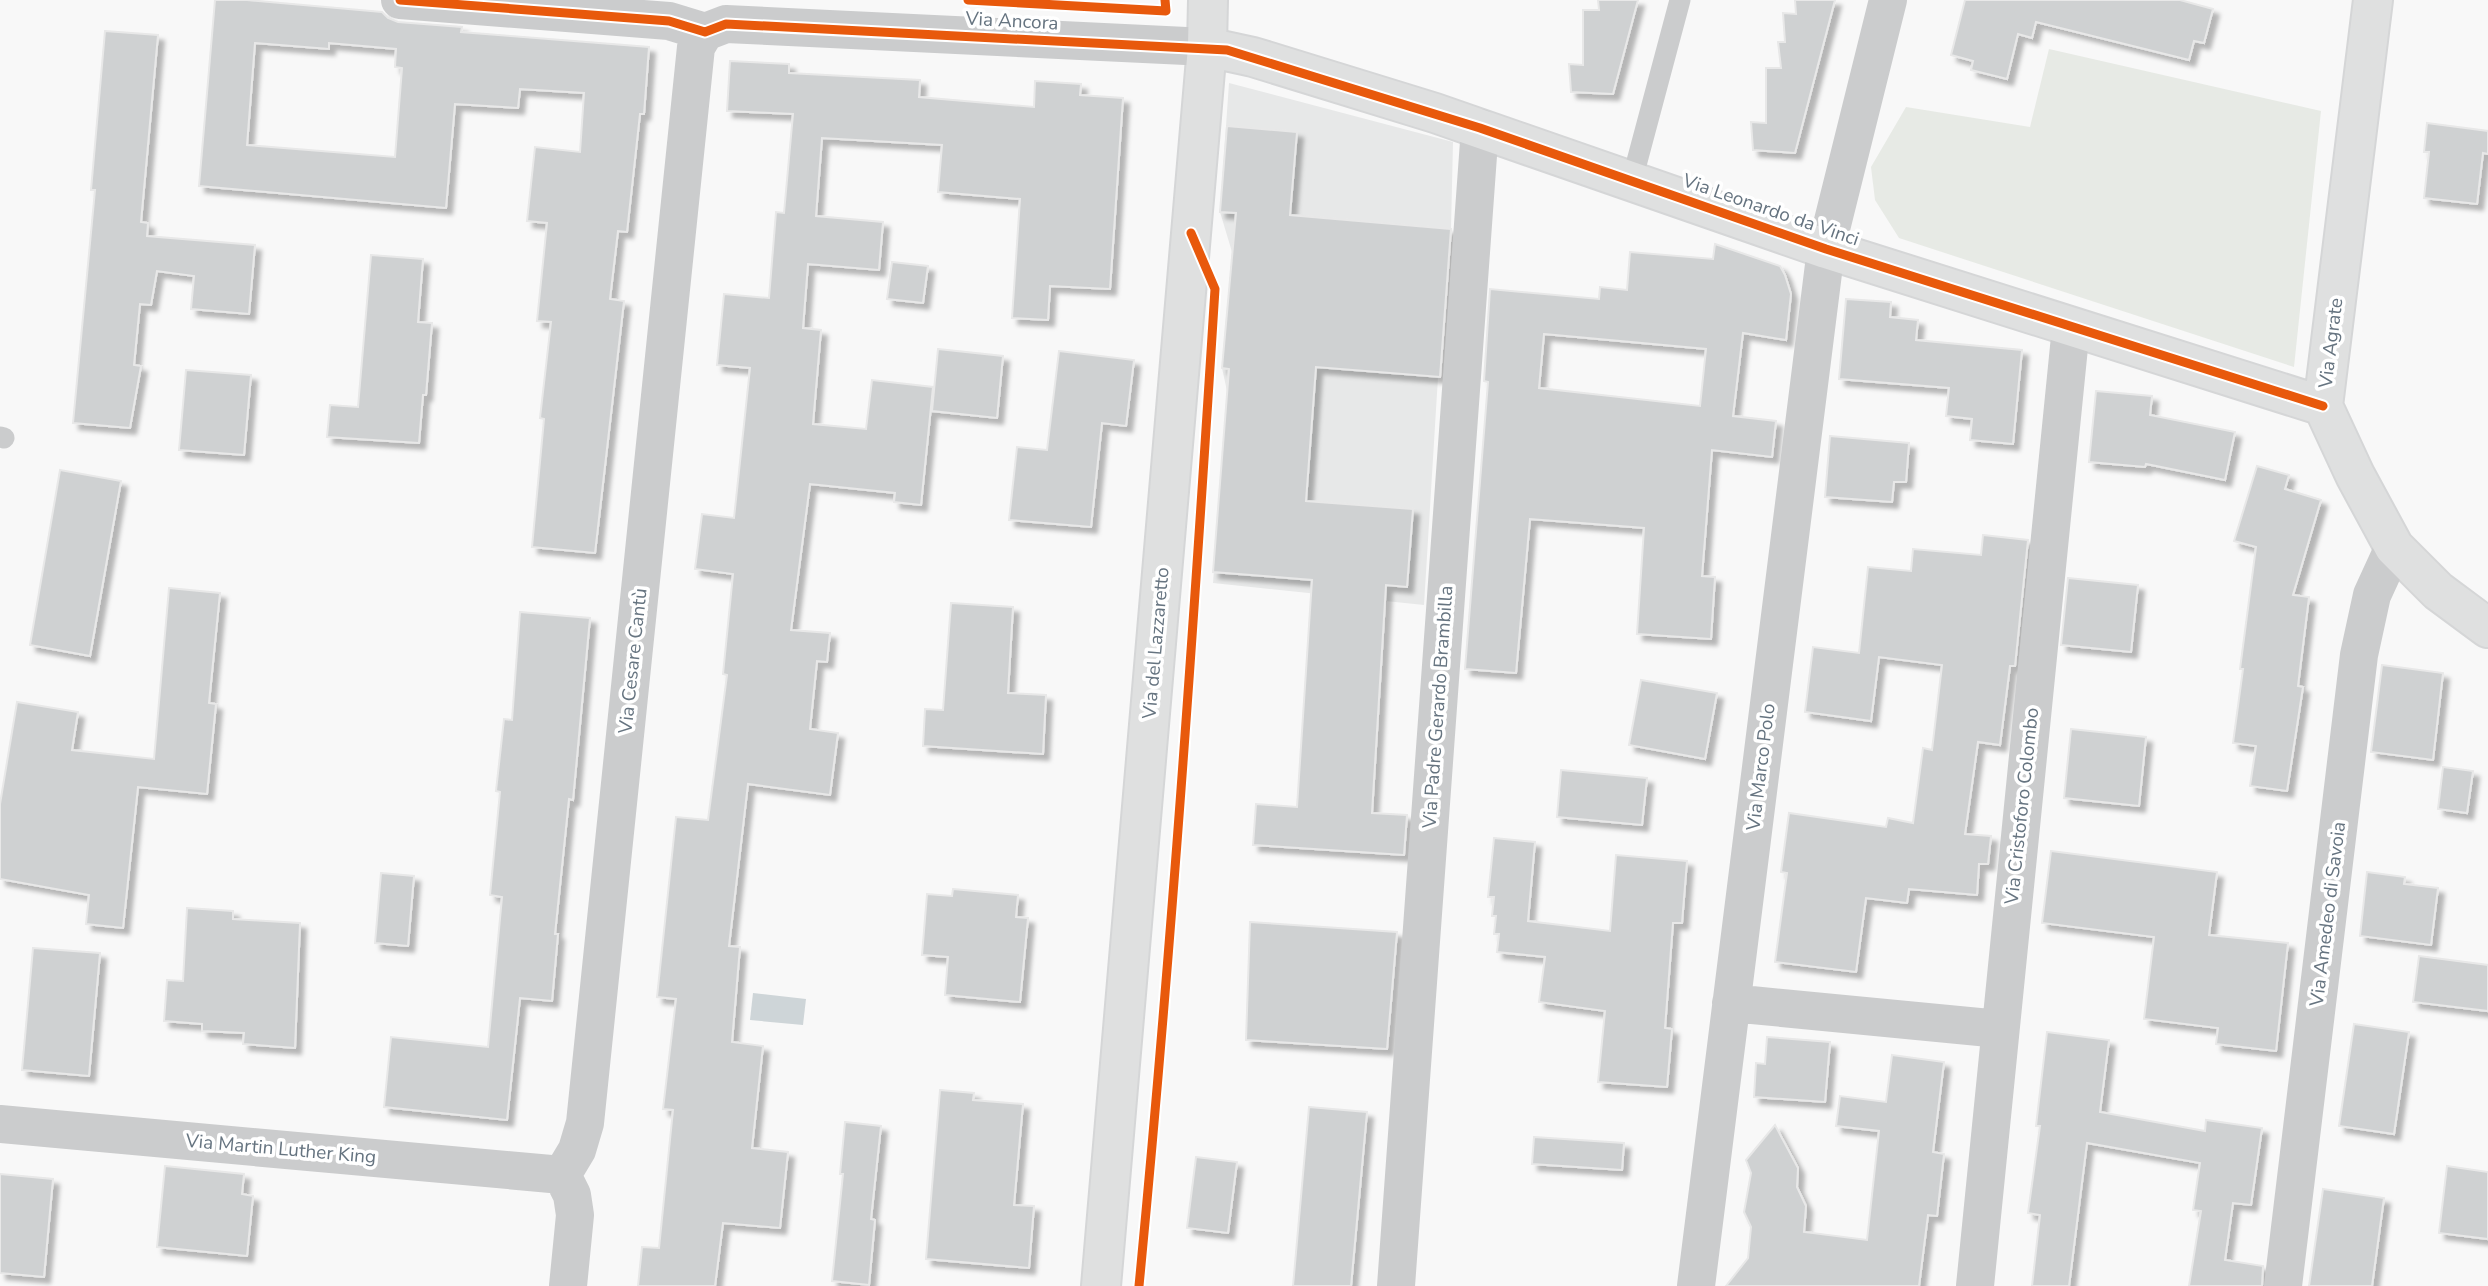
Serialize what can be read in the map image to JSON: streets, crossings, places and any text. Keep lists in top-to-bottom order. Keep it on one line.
{"streets":{"street":["Via Ancora","Via Leonardo da Vinci","Via Agrate","Via del Lazzaretto","Via Cesare Cantù","Via Padre Gerardo Brambilla","Via Marco Polo","Via Cristoforo Colombo","Via Amedeo di Savoia","Via Martin Luther King"]},"crossings":[["Via Ancora","Via Leonardo da Vinci"],["Via Ancora","Via del Lazzaretto"],["Via Ancora","Via Cesare Cantù"],["Via Leonardo da Vinci","Via Agrate"],["Via Leonardo da Vinci","Via del Lazzaretto"],["Via Leonardo da Vinci","Via Padre Gerardo Brambilla"],["Via Leonardo da Vinci","Via Marco Polo"],["Via Leonardo da Vinci","Via Cristoforo Colombo"],["Via Agrate","Via Amedeo di Savoia"],["Via Cesare Cantù","Via Martin Luther King"]]}
